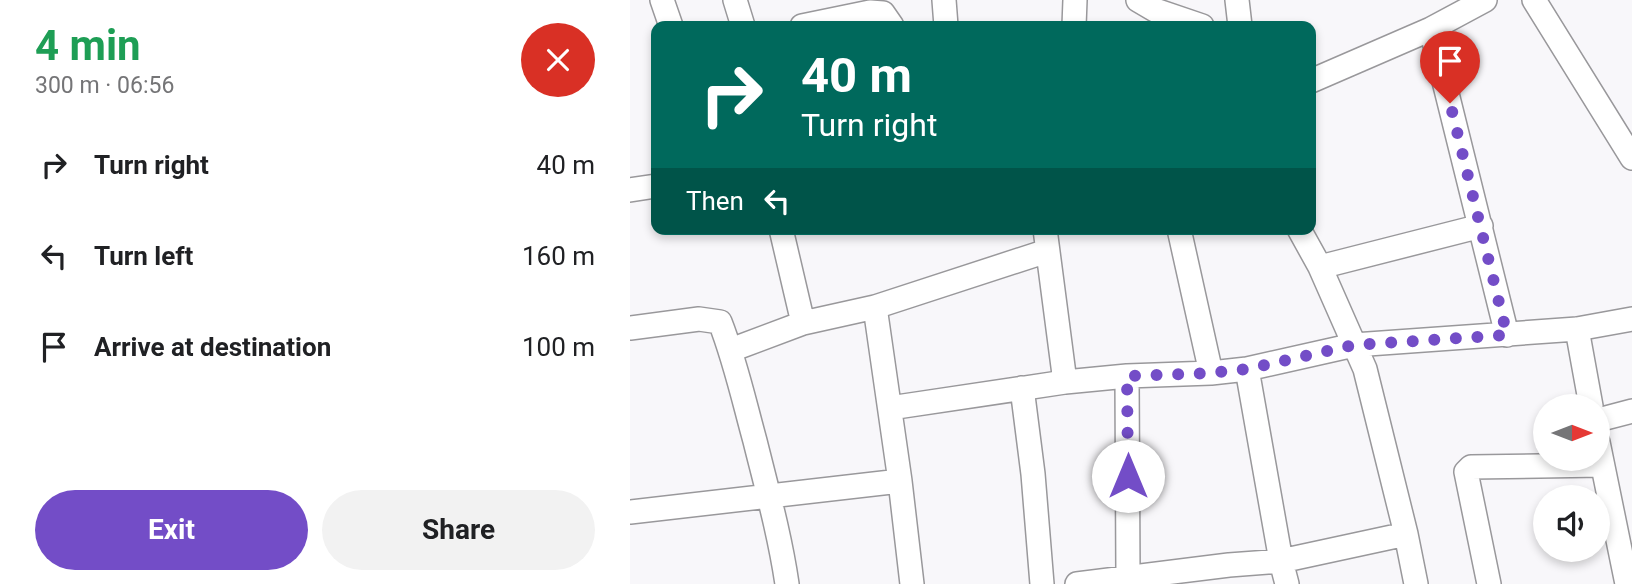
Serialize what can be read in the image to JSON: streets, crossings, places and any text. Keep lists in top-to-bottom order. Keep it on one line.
{"north":"right","page":{"heading":["4 min","300 m · 06:56"],"turn":["40 m","Turn right"],"list":[{"name":"Turn right","value":"40 m"},{"name":"Turn left","value":"160 m"},{"name":"Arrive at destination","value":"100 m"}],"then":"Then","buttons":["Exit","Share"]}}
